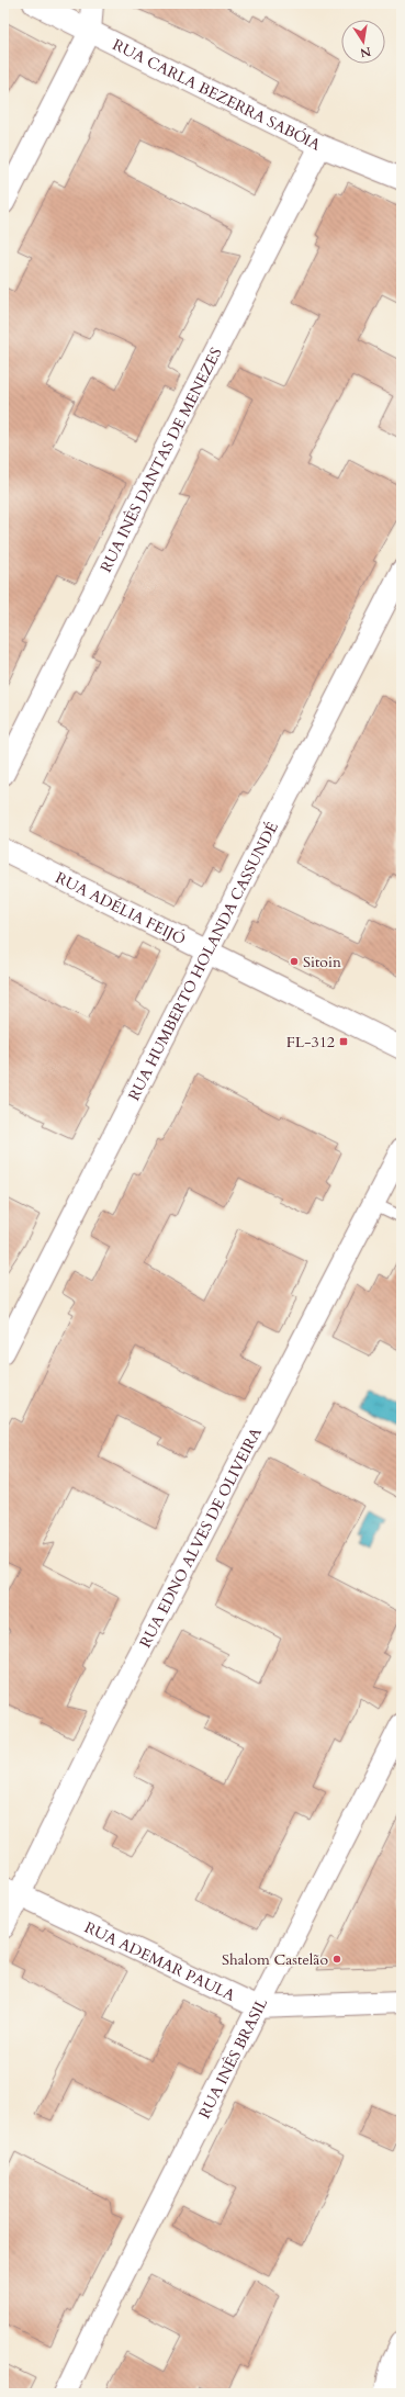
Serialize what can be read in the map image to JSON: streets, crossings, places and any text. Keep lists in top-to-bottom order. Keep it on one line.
{"streets":{"street":["RUA CARLA BEZERRA SABÓIA","RUA INÊS DANTAS DE MENEZES","RUA ADÉLIA FEIJÓ","RUA HUMBERTO HOLANDA CASSUNDÉ","RUA EDNO ALVES DE OLIVEIRA","RUA ADEMAR PAULA","RUA INÊS BRASIL"]},"crossings":[["RUA CARLA BEZERRA SABÓIA","RUA INÊS DANTAS DE MENEZES"],["RUA ADÉLIA FEIJÓ","RUA HUMBERTO HOLANDA CASSUNDÉ"],["RUA EDNO ALVES DE OLIVEIRA","RUA ADEMAR PAULA"],["RUA ADEMAR PAULA","RUA INÊS BRASIL"]],"places":{"other":["Sitoin","Shalom Castelão"],"transit":["FL-312"]},"north":"bottom"}
